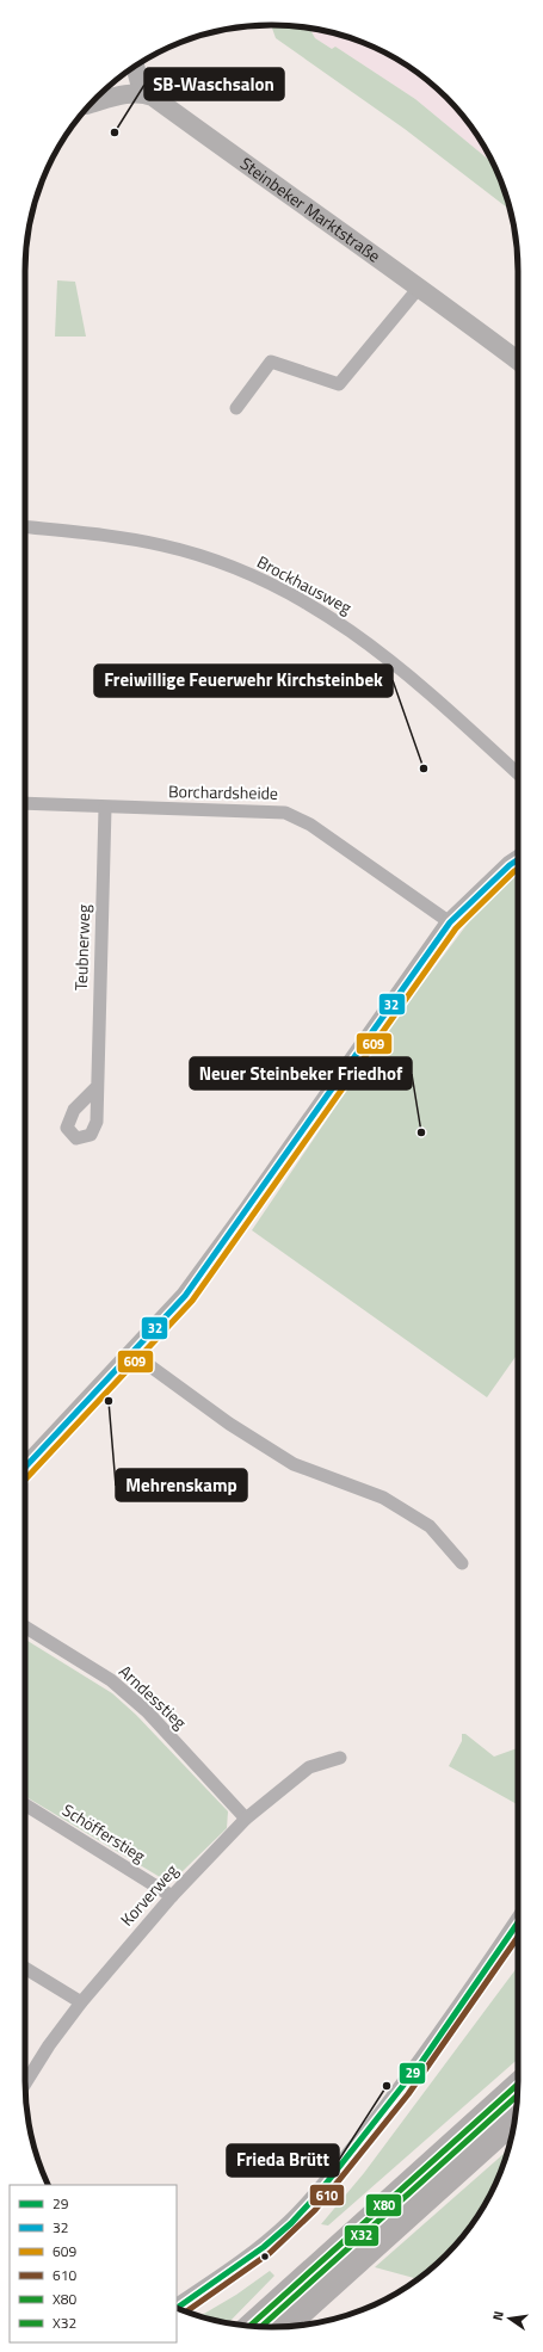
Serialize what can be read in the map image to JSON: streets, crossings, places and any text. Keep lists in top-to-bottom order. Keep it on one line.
{"streets":{"street":["Steinbeker Marktstraße","Brockhausweg","Borchardsheide","Teubnerweg","Arndesstieg","Schöfferstieg","Korverweg"]},"crossings":[["Borchardsheide","Teubnerweg"],["Arndesstieg","Korverweg"],["Schöfferstieg","Korverweg"]],"places":["SB-Waschsalon","Freiwillige Feuerwehr Kirchsteinbek","Neuer Steinbeker Friedhof","Mehrenskamp","Frieda Brütt"],"lines":["transit line 32","transit line 609","transit line 29","transit line 610","transit line X80","transit line X32"],"legend":["29","32","609","610","X80","X32"],"north":"left"}
